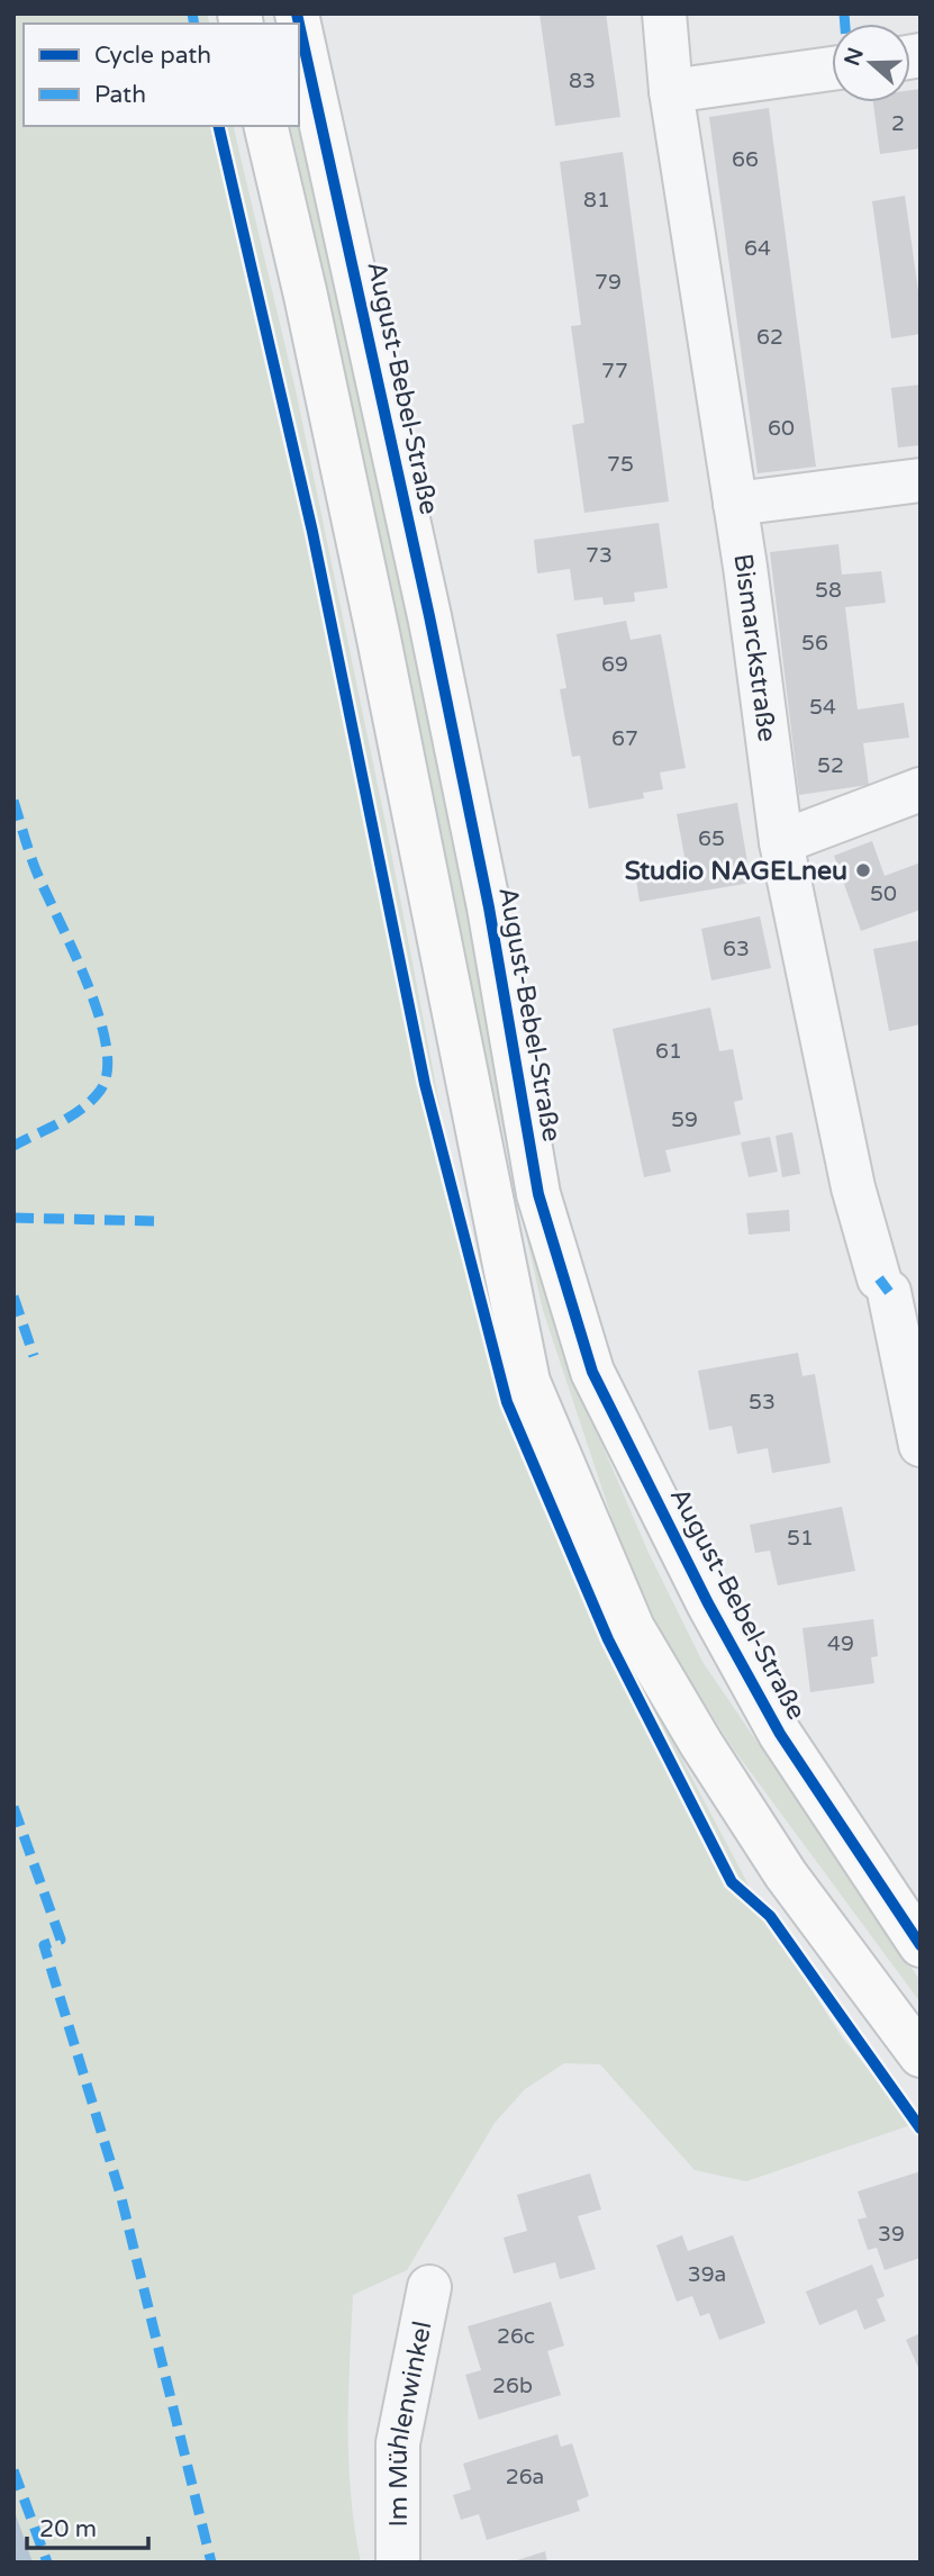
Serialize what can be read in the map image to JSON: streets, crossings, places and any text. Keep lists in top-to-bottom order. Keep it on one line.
{"streets":{"main road":["August-Bebel-Straße"],"street":["Bismarckstraße","Im Mühlenwinkel"]},"places":["Studio NAGELneu"],"house_numbers":["83","2","66","81","64","79","62","77","60","75","73","58","56","69","54","67","52","65","50","63","61","59","53","51","49","39","39a","26c","26b","26a"],"legend":["Cycle path","Path"],"scale_bar":"20 m","north":"left"}
